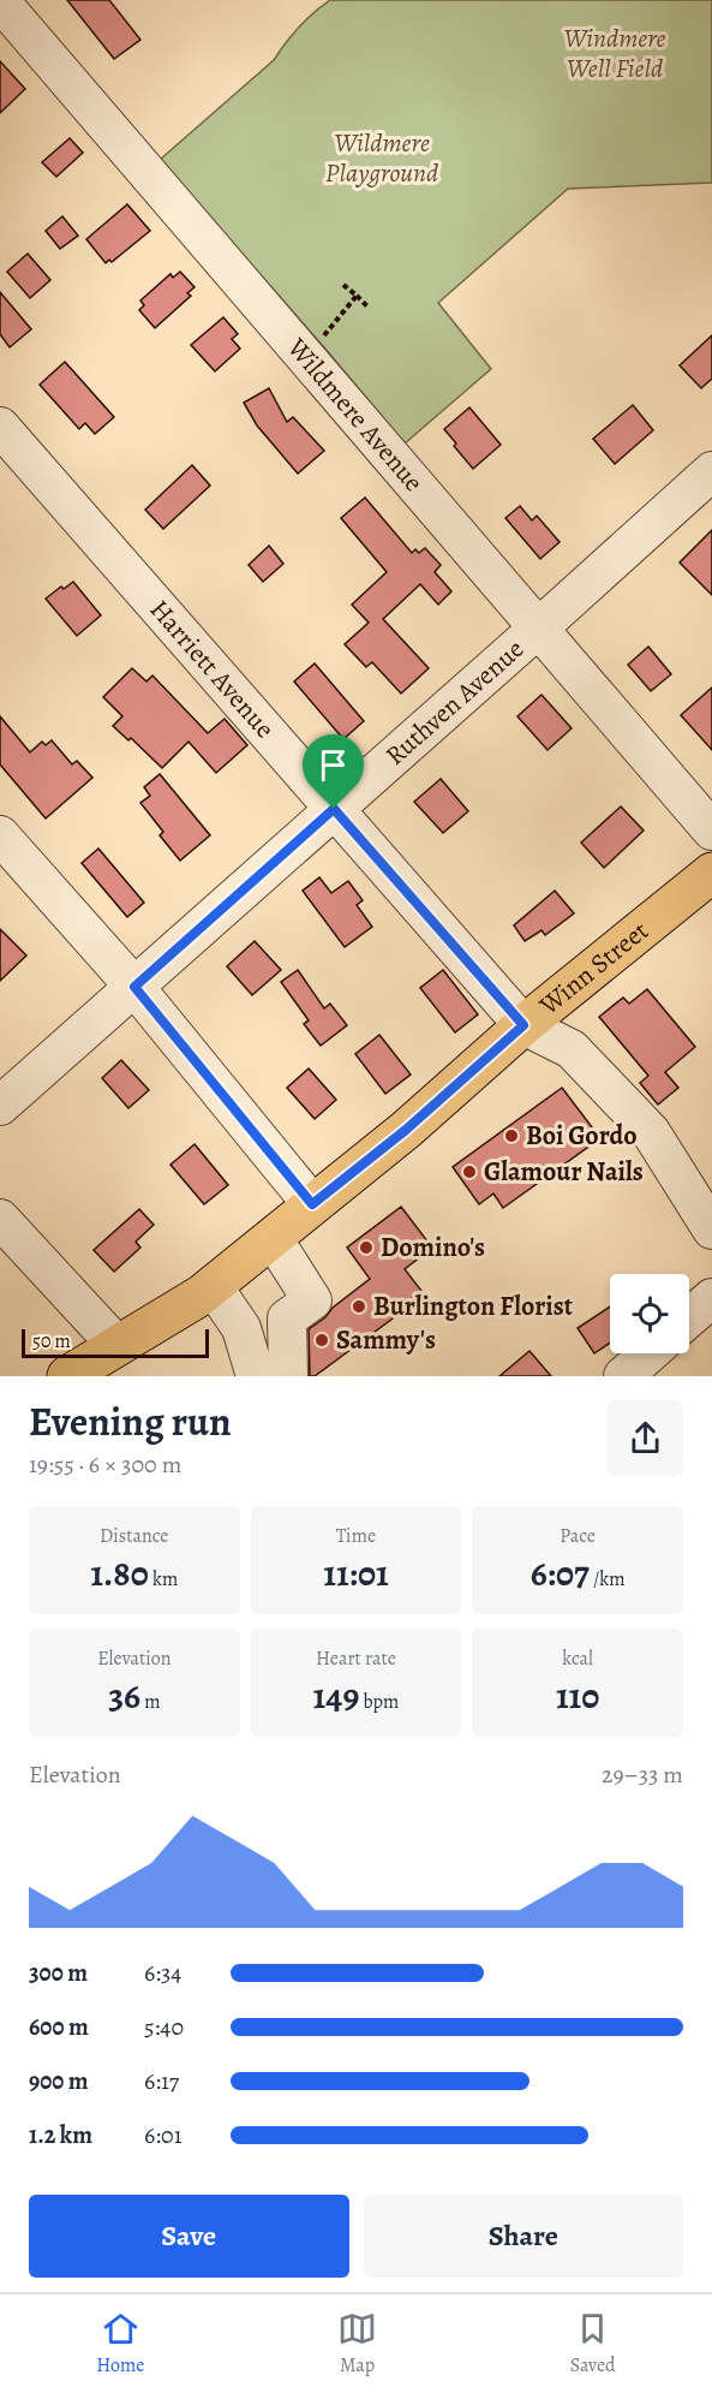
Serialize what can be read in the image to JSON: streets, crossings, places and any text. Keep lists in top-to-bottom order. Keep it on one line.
{"streets":{"main road":["Winn Street"],"street":["Wildmere Avenue","Harriett Avenue","Ruthven Avenue"]},"crossings":[["Wildmere Avenue","Ruthven Avenue"],["Harriett Avenue","Ruthven Avenue"],["Harriett Avenue","Winn Street"]],"parks":["Windmere Well Field","Wildmere Playground"],"places":["Boi Gordo","Glamour Nails","Domino's","Burlington Florist","Sammy's"],"scale_bar":"50 m","page":{"scale":"50 m","heading":["Evening run","19:55 · 6 × 300 m"],"stats":[["Distance","1.80 km"],["Time","11:01"],["Pace","6:07 /km"],["Elevation","36 m"],["Heart rate","149 bpm"],["kcal","110"]],"chart":["Elevation","29–33 m"],"list":[{"name":"300 m","note":"6:34"},{"name":"600 m","note":"5:40"},{"name":"900 m","note":"6:17"},{"name":"1.2 km","note":"6:01"}],"buttons":["Save","Share"],"tabs":["Home","Map","Saved"]}}
